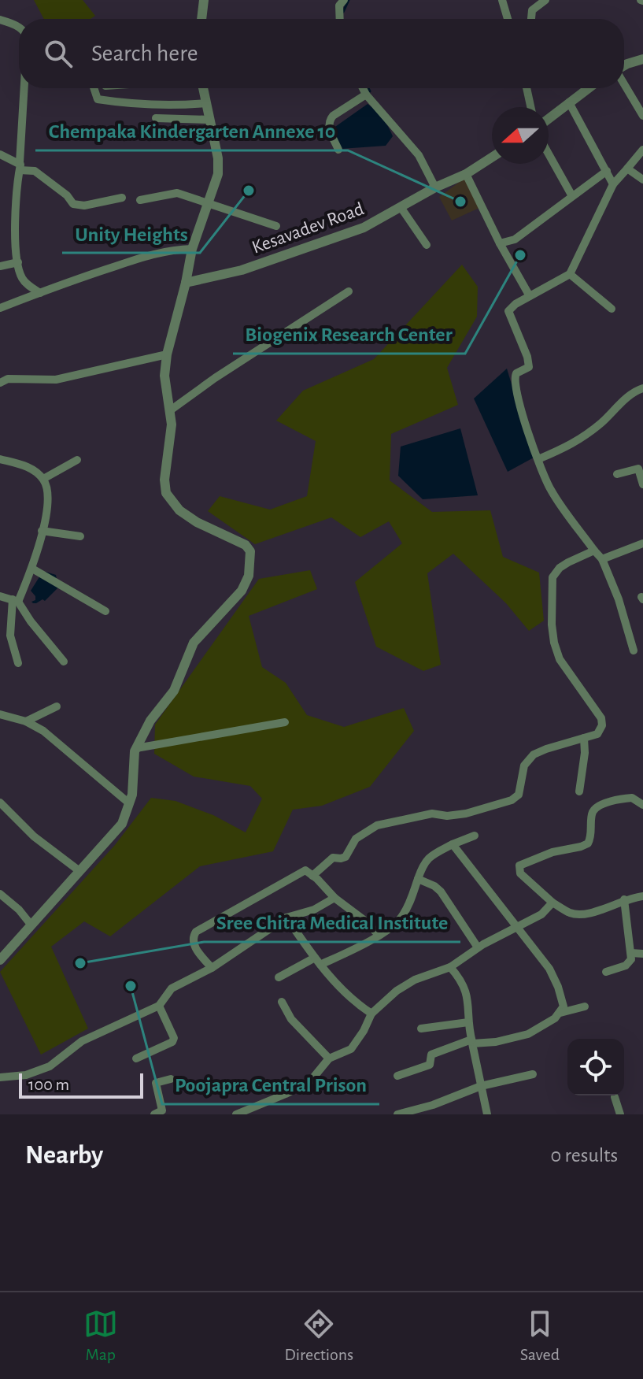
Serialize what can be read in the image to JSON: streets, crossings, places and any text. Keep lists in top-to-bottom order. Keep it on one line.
{"streets":{"street":["Kesavadev Road"]},"places":["Unity Heights","Chempaka Kindergarten Annexe 10","Biogenix Research Center","Sree Chitra Medical Institute","Poojapra Central Prison"],"scale_bar":"100 m","north":"left","page":{"search":"Search here","scale":"100 m","heading":["Nearby","0 results"],"nav":["Map","Directions","Saved"]}}
